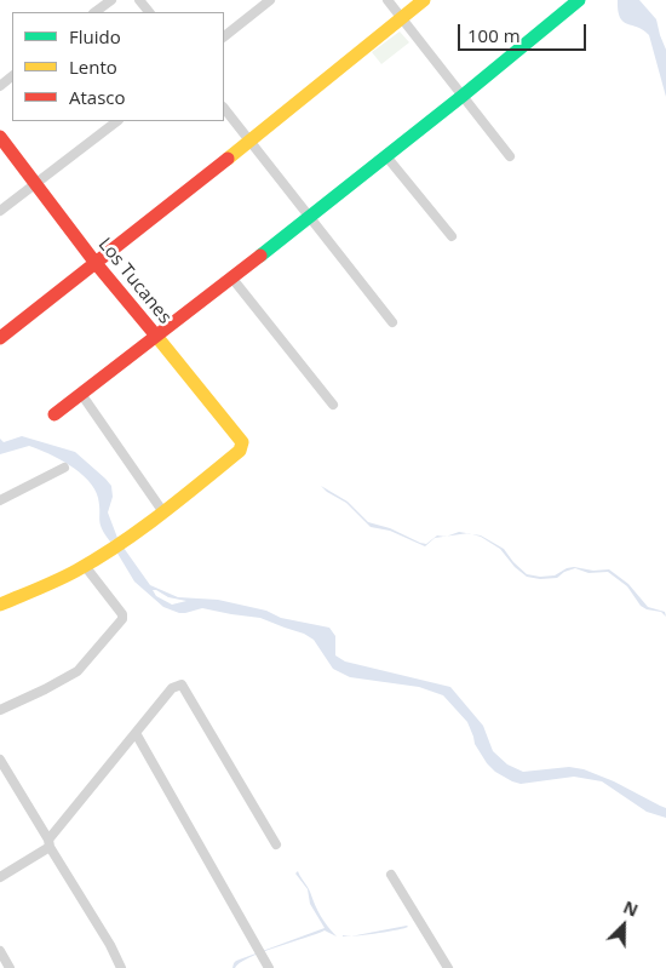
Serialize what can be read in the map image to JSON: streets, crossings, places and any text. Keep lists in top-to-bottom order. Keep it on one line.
{"streets":{"street":["Los Tucanes"]},"legend":["Fluido","Lento","Atasco"],"scale_bar":"100 m","north":"top right"}
